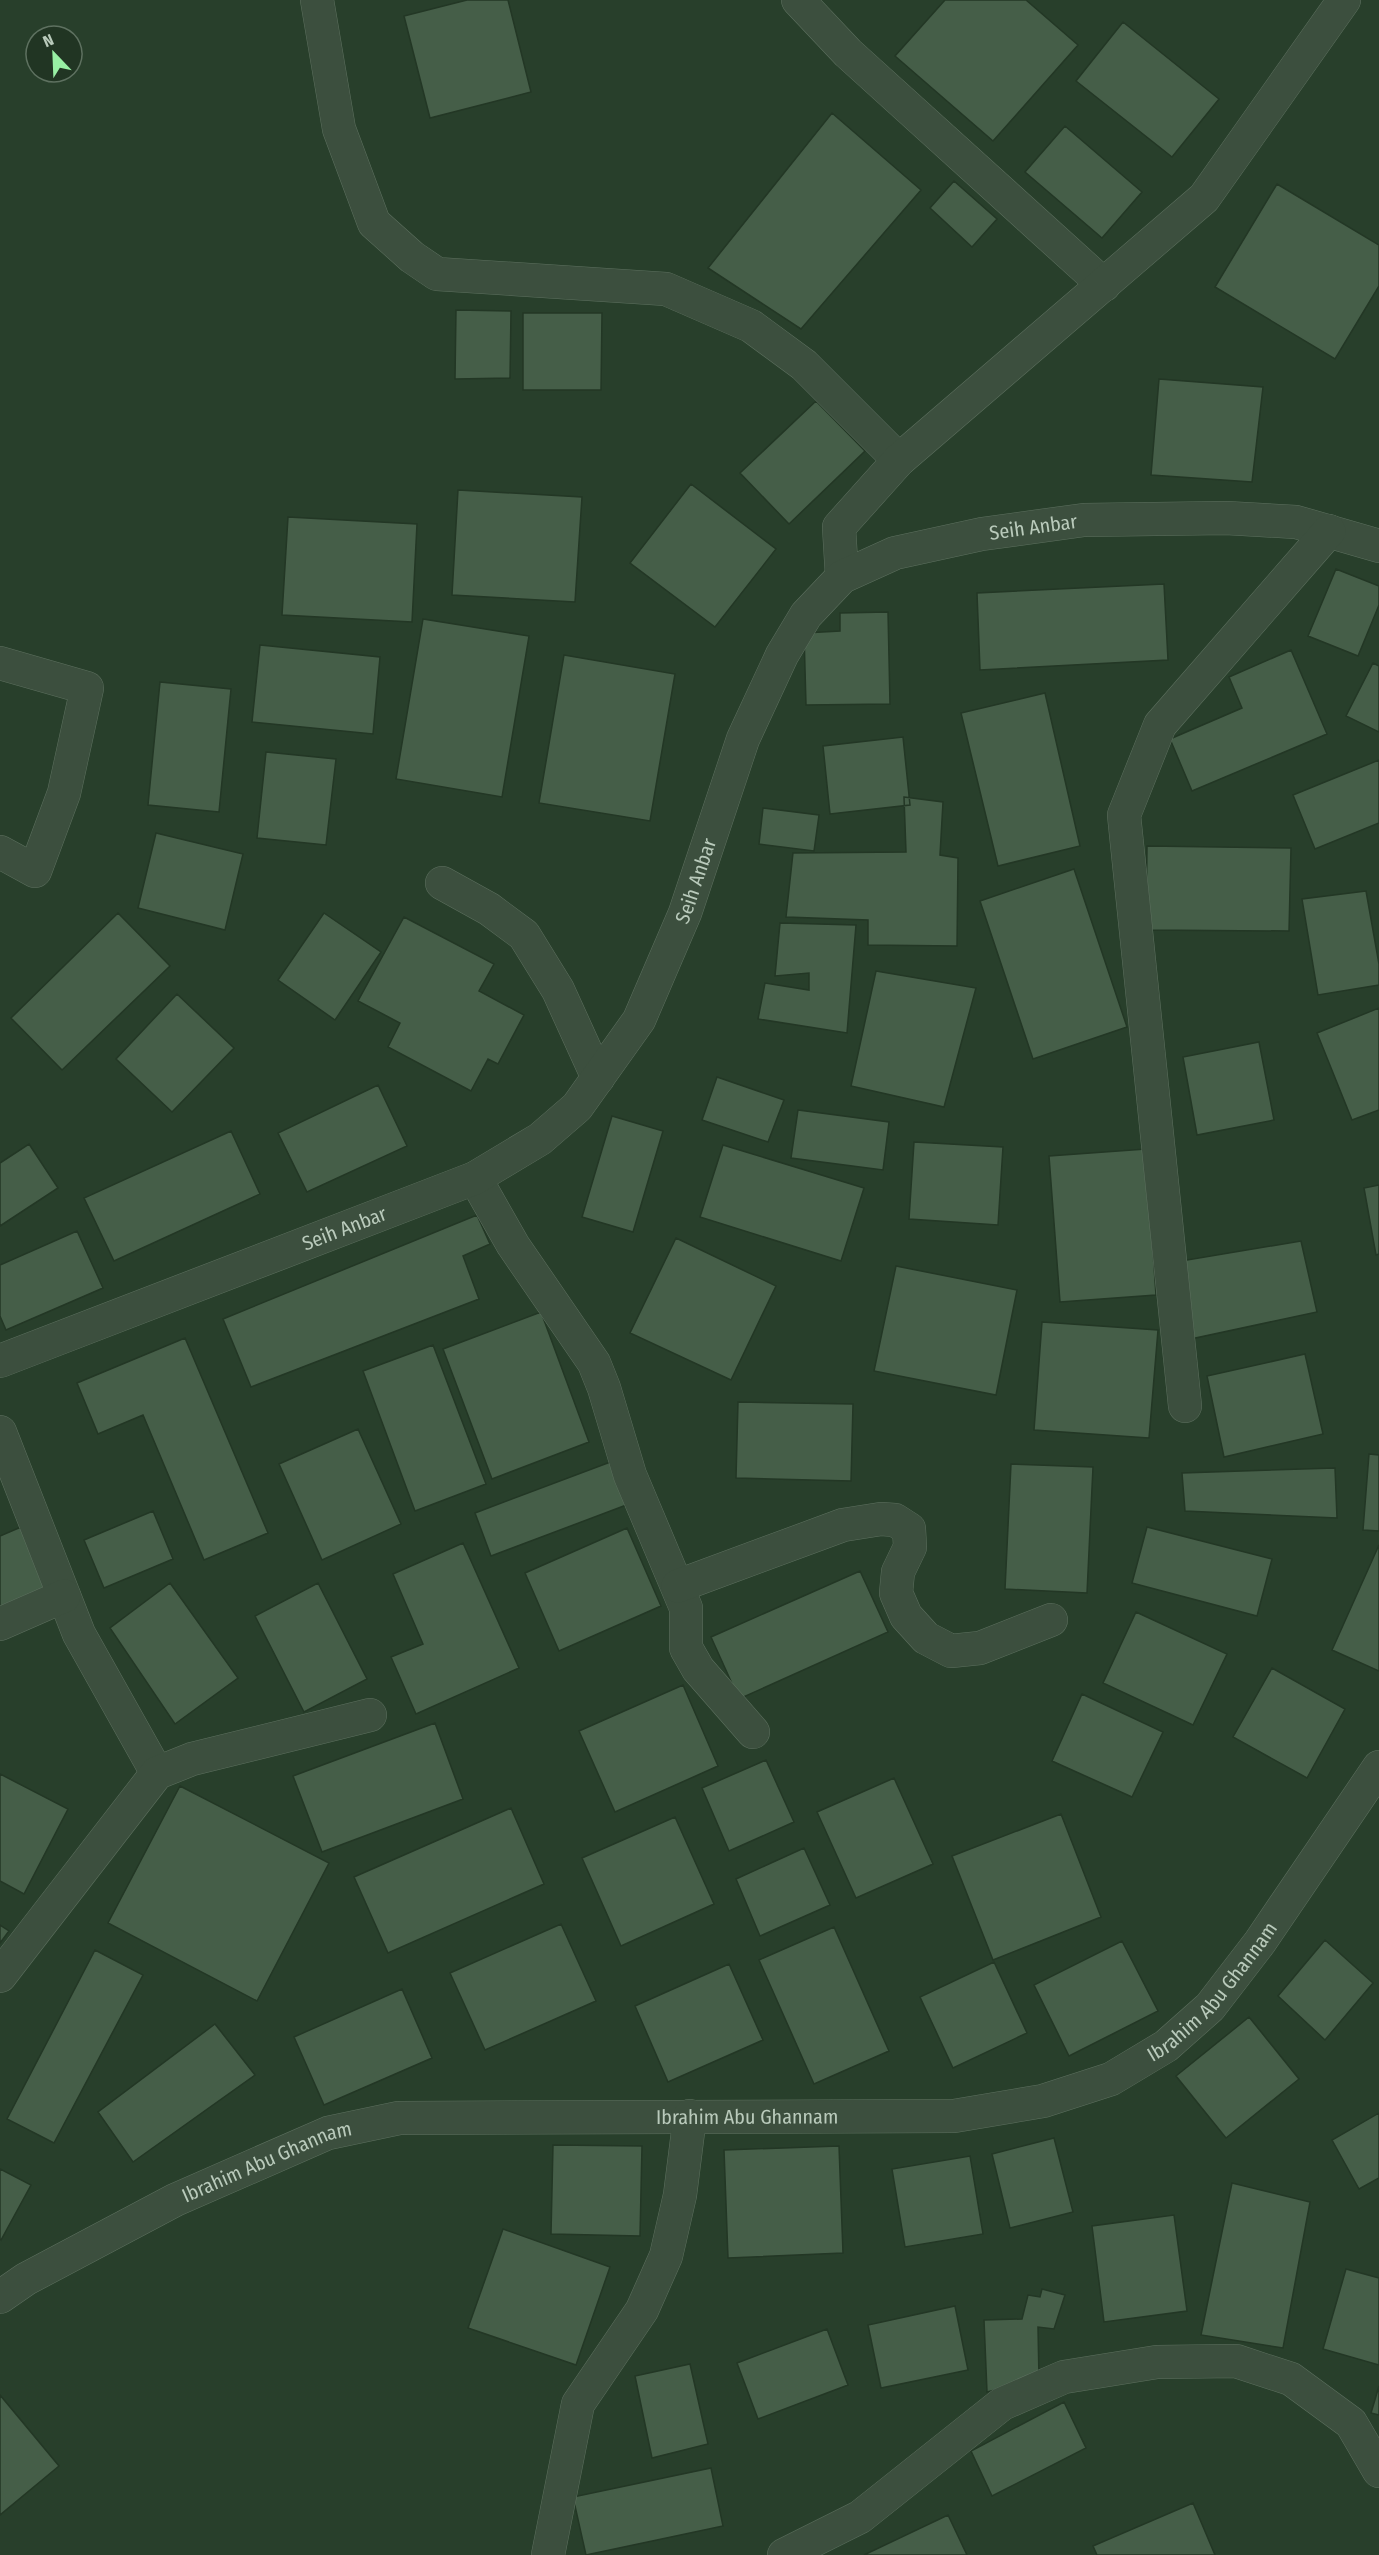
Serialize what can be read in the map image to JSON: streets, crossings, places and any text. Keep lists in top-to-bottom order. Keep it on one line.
{"streets":{"street":["Seih Anbar","Ibrahim Abu Ghannam"]},"north":"top left"}
